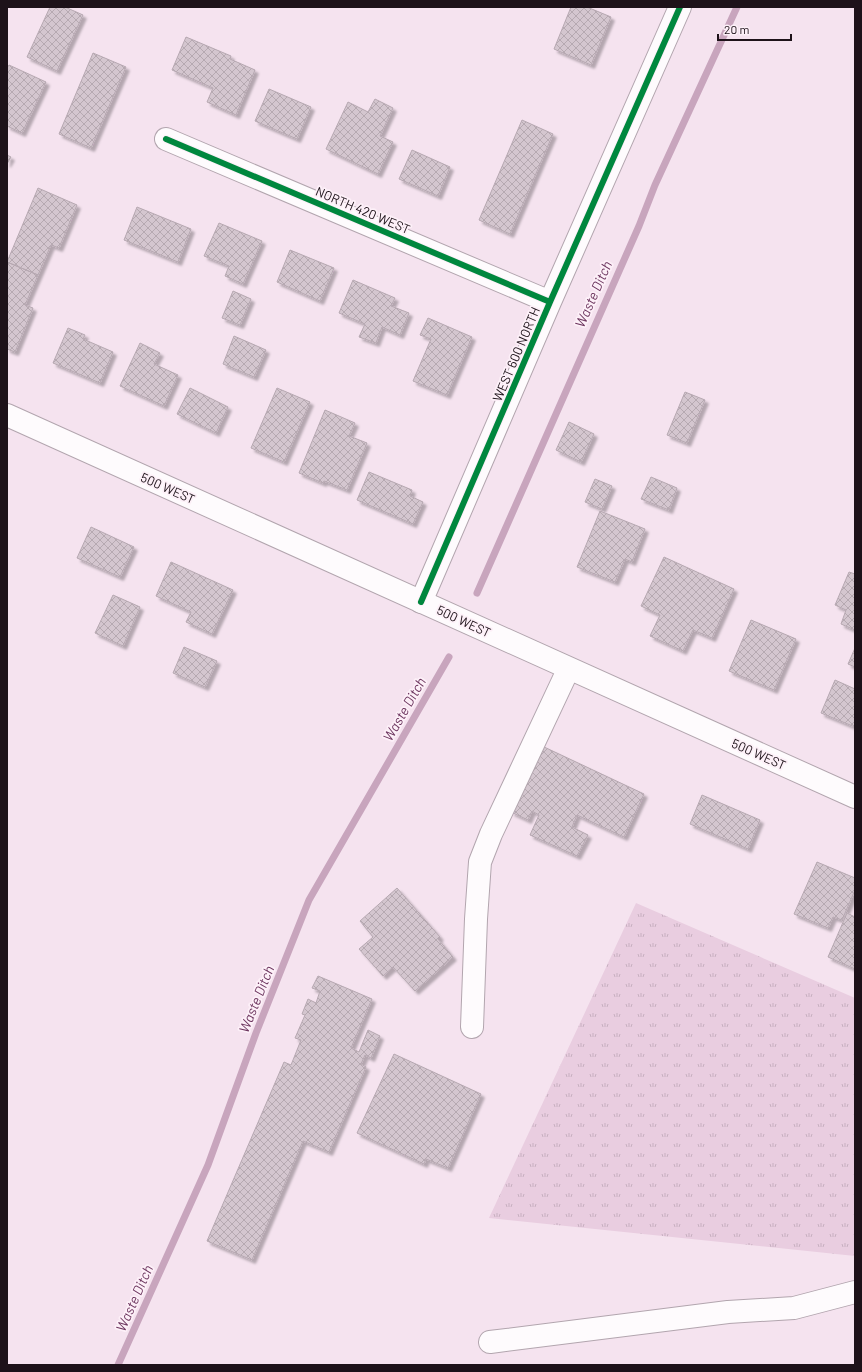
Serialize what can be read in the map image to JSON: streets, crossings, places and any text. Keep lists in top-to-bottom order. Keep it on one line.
{"streets":{"street":["NORTH 420 WEST","WEST 600 NORTH","500 WEST"]},"crossings":[["NORTH 420 WEST","WEST 600 NORTH"],["WEST 600 NORTH","500 WEST"]],"water":["Waste Ditch"],"scale_bar":"20 m"}
